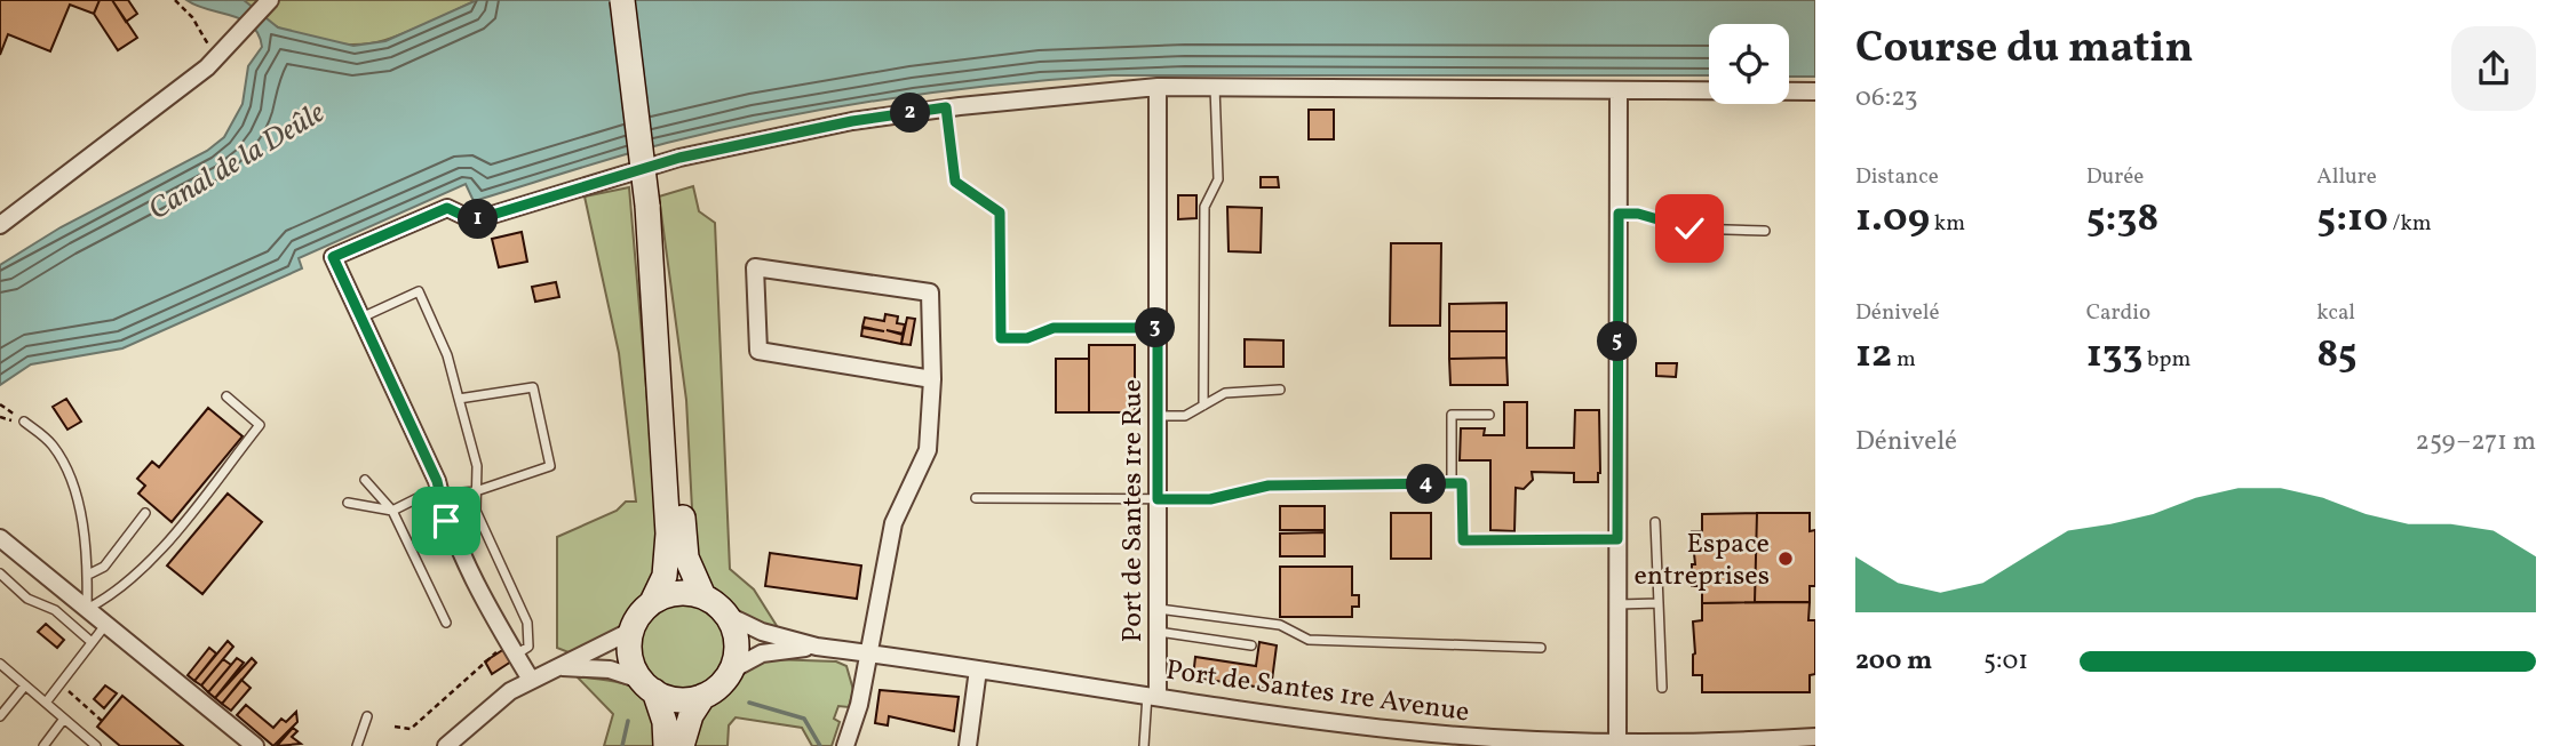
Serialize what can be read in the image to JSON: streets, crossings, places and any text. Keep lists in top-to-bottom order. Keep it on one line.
{"streets":{"street":["Port de Santes 1re Rue","Port de Santes 1re Avenue"]},"crossings":[["Port de Santes 1re Rue","Port de Santes 1re Avenue"]],"water":["Canal de la Deûle"],"places":["Espace entreprises"],"page":{"heading":["Course du matin","06:23"],"pins":["2","1","3","5","4"],"stats":[["Distance","1.09 km"],["Durée","5:38"],["Allure","5:10 /km"],["Dénivelé","12 m"],["Cardio","133 bpm"],["kcal","85"]],"chart":["Dénivelé","259–271 m"],"list":[{"name":"200 m","note":"5:01"}]}}
